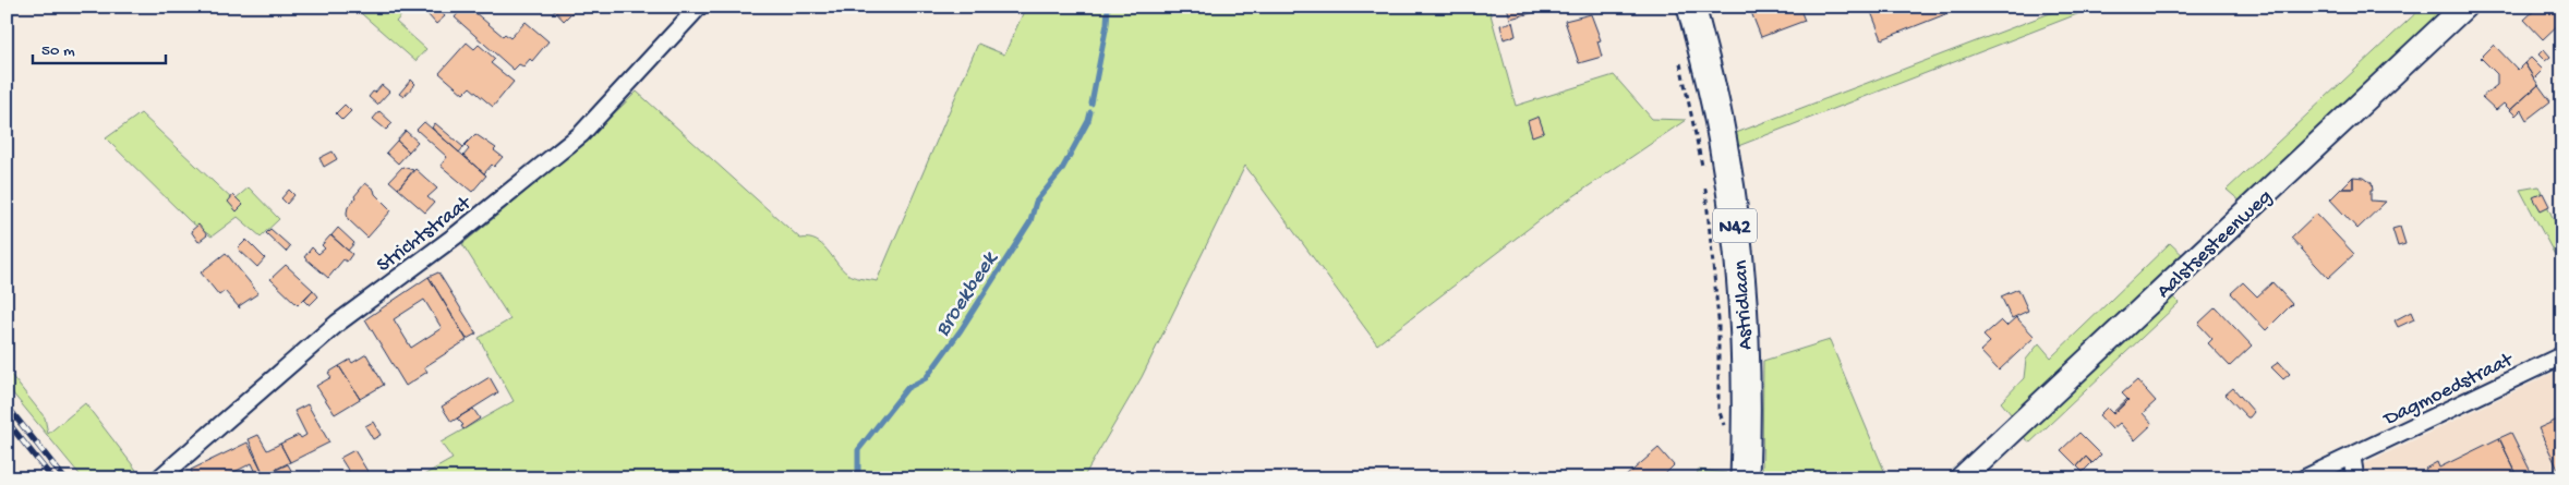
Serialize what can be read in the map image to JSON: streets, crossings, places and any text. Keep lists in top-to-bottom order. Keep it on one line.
{"streets":{"main road":["N42","Aalstsesteenweg","Astridlaan"],"street":["Strichtstraat","Dagmoedstraat"]},"water":["Broekbeek"],"scale_bar":"50 m"}
